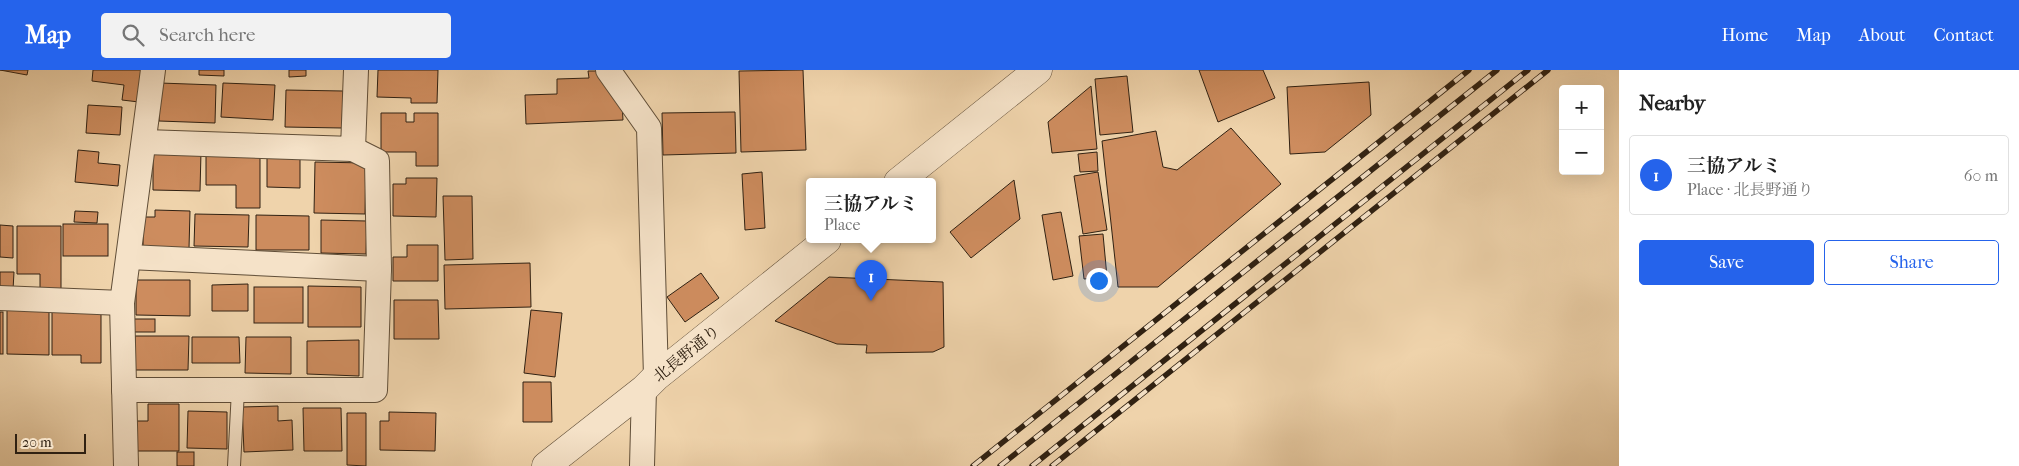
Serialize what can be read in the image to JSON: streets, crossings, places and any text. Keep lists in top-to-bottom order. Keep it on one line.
{"streets":{"street":["北長野通り"]},"scale_bar":"20 m","page":{"header":"Map","search":"Search here","nav":["Home","Map","About","Contact"],"heading":"Nearby","map_buttons":["+","−"],"list":[{"mark":"1","name":"三協アルミ","note":"Place · 北長野通り","value":"60 m"}],"popup":["三協アルミ","Place"],"buttons":["Save","Share"],"pins":"1","scale":"20 m"}}
